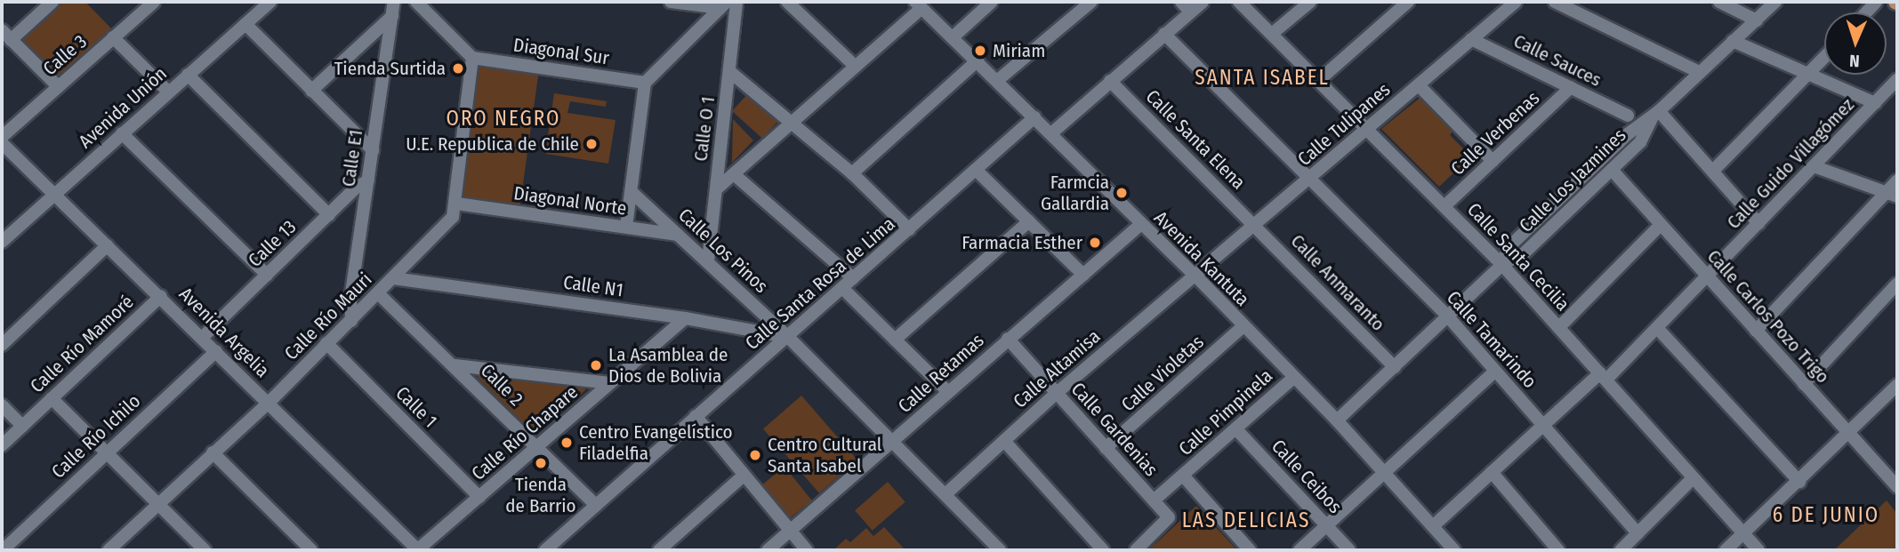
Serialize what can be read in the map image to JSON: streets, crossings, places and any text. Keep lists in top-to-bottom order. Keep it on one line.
{"streets":{"street":["Diagonal Sur","Calle 3","Calle Sauces","Avenida Unión","Calle Tulipanes","Calle O 1","Calle Verbenas","Calle Santa Elena","Calle E1","Calle Guido Villagómez","Calle Los Jazmines","Diagonal Norte","Calle 13","Calle Los Pinos","Calle Santa Cecilia","Avenida Kantuta","Calle Anmaranto","Calle Santa Rosa de Lima","Calle N1","Calle Río Mauri","Calle Carlos Pozo Trigo","Avenida Argelia","Calle Tamarindo","Calle Río Mamoré","Calle Altamisa","Calle Retamas","Calle Violetas","Calle 2","Calle 1","Calle Pimpinela","Calle Gardenias","Calle Río Chapare","Calle Río Ichilo","Calle Ceibos"]},"crossings":[["Calle Sauces","Calle Tulipanes"],["Calle Sauces","Calle Verbenas"],["Avenida Unión","Avenida Argelia"],["Calle Tulipanes","Calle Santa Elena"],["Calle Tulipanes","Calle Santa Cecilia"],["Calle Tulipanes","Avenida Kantuta"],["Calle Tulipanes","Calle Anmaranto"],["Calle Tulipanes","Calle Tamarindo"],["Calle Tulipanes","Calle Altamisa"],["Calle O 1","Calle Los Pinos"],["Calle Verbenas","Calle Santa Cecilia"],["Calle Santa Elena","Calle Anmaranto"],["Calle E1","Calle 13"],["Calle E1","Calle Río Mauri"],["Calle Guido Villagómez","Calle Santa Cecilia"],["Calle Guido Villagómez","Avenida Kantuta"],["Calle Guido Villagómez","Calle Carlos Pozo Trigo"],["Calle Guido Villagómez","Calle Tamarindo"],["Calle Los Jazmines","Calle Santa Cecilia"],["Calle Los Jazmines","Avenida Kantuta"],["Calle Los Jazmines","Calle Anmaranto"],["Calle Los Jazmines","Calle Carlos Pozo Trigo"],["Calle Los Jazmines","Calle Tamarindo"],["Diagonal Norte","Calle Los Pinos"],["Diagonal Norte","Calle Río Mauri"],["Calle 13","Avenida Argelia"],["Calle Los Pinos","Calle Santa Rosa de Lima"],["Calle Los Pinos","Calle N1"],["Calle Los Pinos","Calle Altamisa"],["Calle Los Pinos","Calle Retamas"],["Avenida Kantuta","Calle Santa Rosa de Lima"],["Avenida Kantuta","Calle Altamisa"],["Avenida Kantuta","Calle Retamas"],["Avenida Kantuta","Calle Violetas"],["Avenida Kantuta","Calle Pimpinela"],["Calle Santa Rosa de Lima","Calle N1"],["Calle Santa Rosa de Lima","Calle 2"],["Calle N1","Calle Río Mauri"],["Calle N1","Calle Río Chapare"],["Calle Río Mauri","Avenida Argelia"],["Calle Río Mauri","Calle 2"],["Calle Río Mauri","Calle 1"],["Avenida Argelia","Calle Río Mamoré"],["Avenida Argelia","Calle Río Chapare"],["Avenida Argelia","Calle Río Ichilo"],["Calle Altamisa","Calle Gardenias"],["Calle Retamas","Calle Gardenias"],["Calle Violetas","Calle Gardenias"],["Calle 2","Calle Río Chapare"],["Calle 1","Calle Río Chapare"],["Calle Pimpinela","Calle Gardenias"],["Calle Pimpinela","Calle Ceibos"]],"districts":["SANTA ISABEL","ORO NEGRO","6 DE JUNIO","LAS DELICIAS"],"places":["Miriam","Tienda Surtida","U.E. Republica de Chile","Farmcia Gallardia","Farmacia Esther","La Asamblea de Dios de Bolivia","Centro Evangelístico Filadelfia","Centro Cultural Santa Isabel","Tienda de Barrio"],"north":"bottom"}
